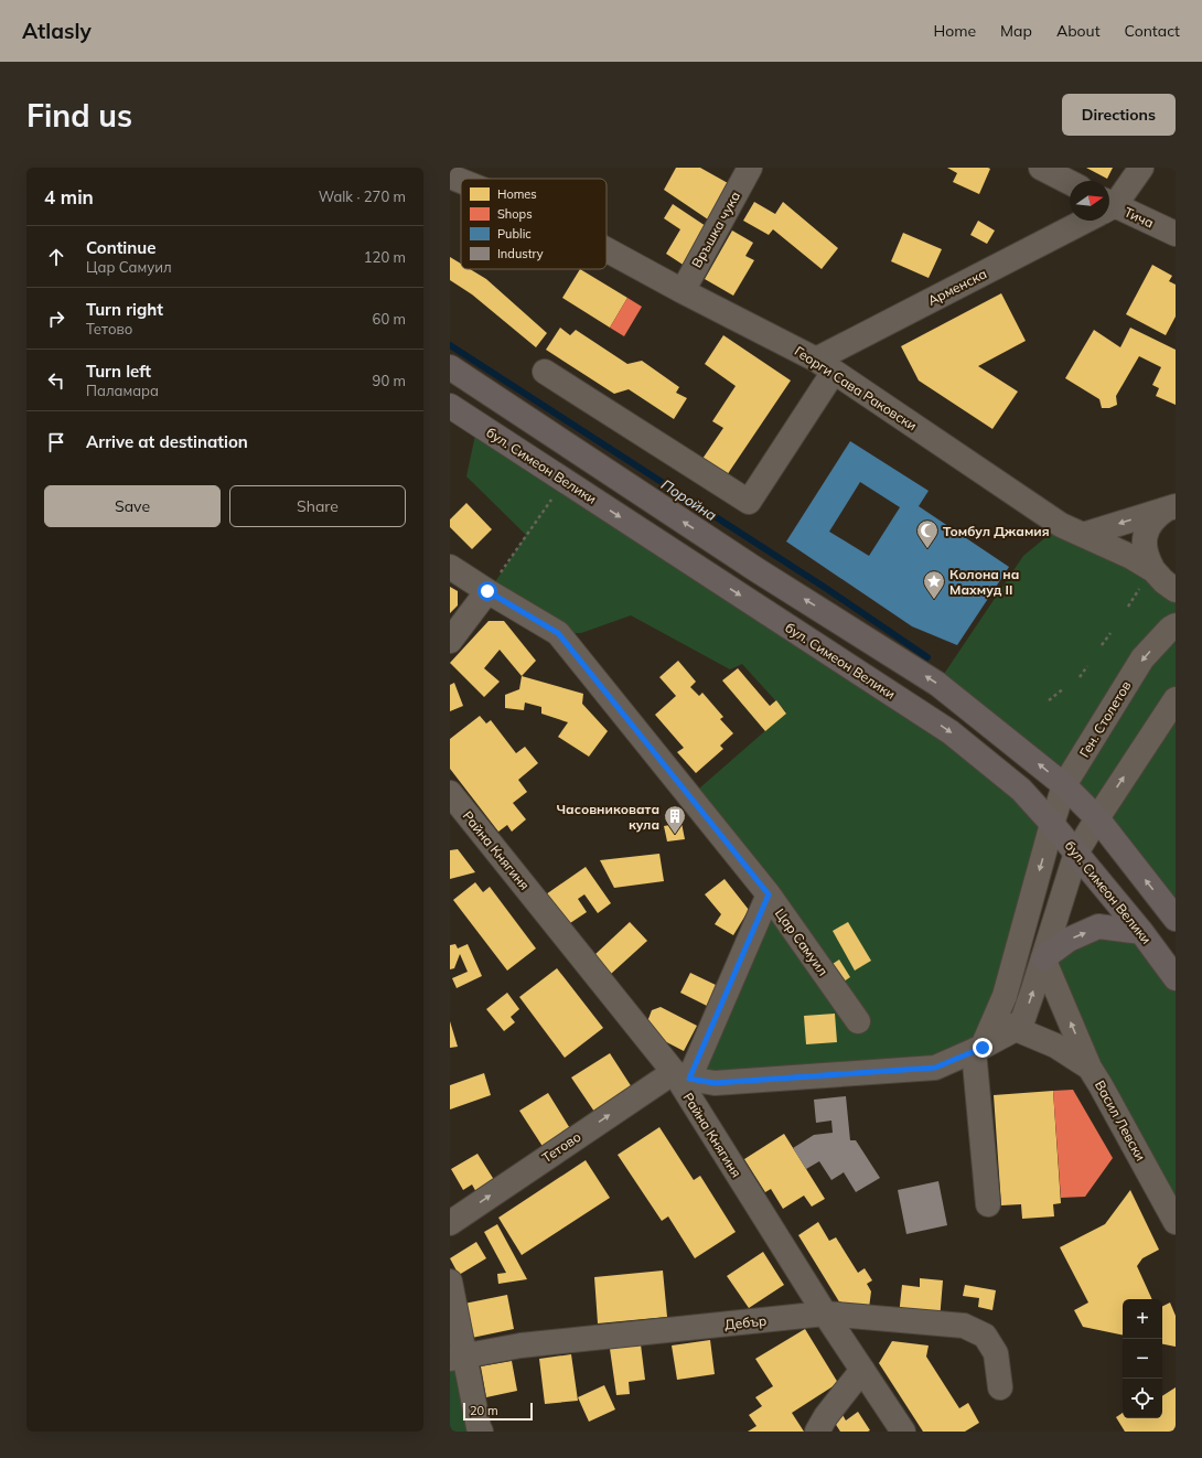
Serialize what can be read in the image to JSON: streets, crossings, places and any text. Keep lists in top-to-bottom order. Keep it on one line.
{"streets":{"main road":["бул. Симеон Велики"],"street":["Тича","Връшка чука","Арменска","Георги Сава Раковски","Ген. Столетов","Райна Княгиня","Цар Самуил","Васил Левски","Тетово","Дебър"]},"crossings":[["Връшка чука","Георги Сава Раковски"],["Арменска","Георги Сава Раковски"],["бул. Симеон Велики","Ген. Столетов"],["Ген. Столетов","Васил Левски"],["Райна Княгиня","Тетово"],["Райна Княгиня","Дебър"]],"one_way":["Тетово"],"water":["Поройна"],"places":{"mosque":["Томбул Джамия"],"place":["Колона на Махмуд II"],"building":["Часовниковата кула"]},"legend":["Homes","Shops","Public","Industry"],"scale_bar":"20 m","north":"right","page":{"header":"Atlasly","nav":["Home","Map","About","Contact"],"buttons":["Directions",["Save","Share"]],"title":"Find us","heading":["4 min","Walk · 270 m"],"list":[["Continue","Цар Самуил","120 m"],["Turn right","Тетово","60 m"],["Turn left","Паламара","90 m"],"Arrive at destination"],"map_buttons":["+","−"],"scale":"20 m"}}
